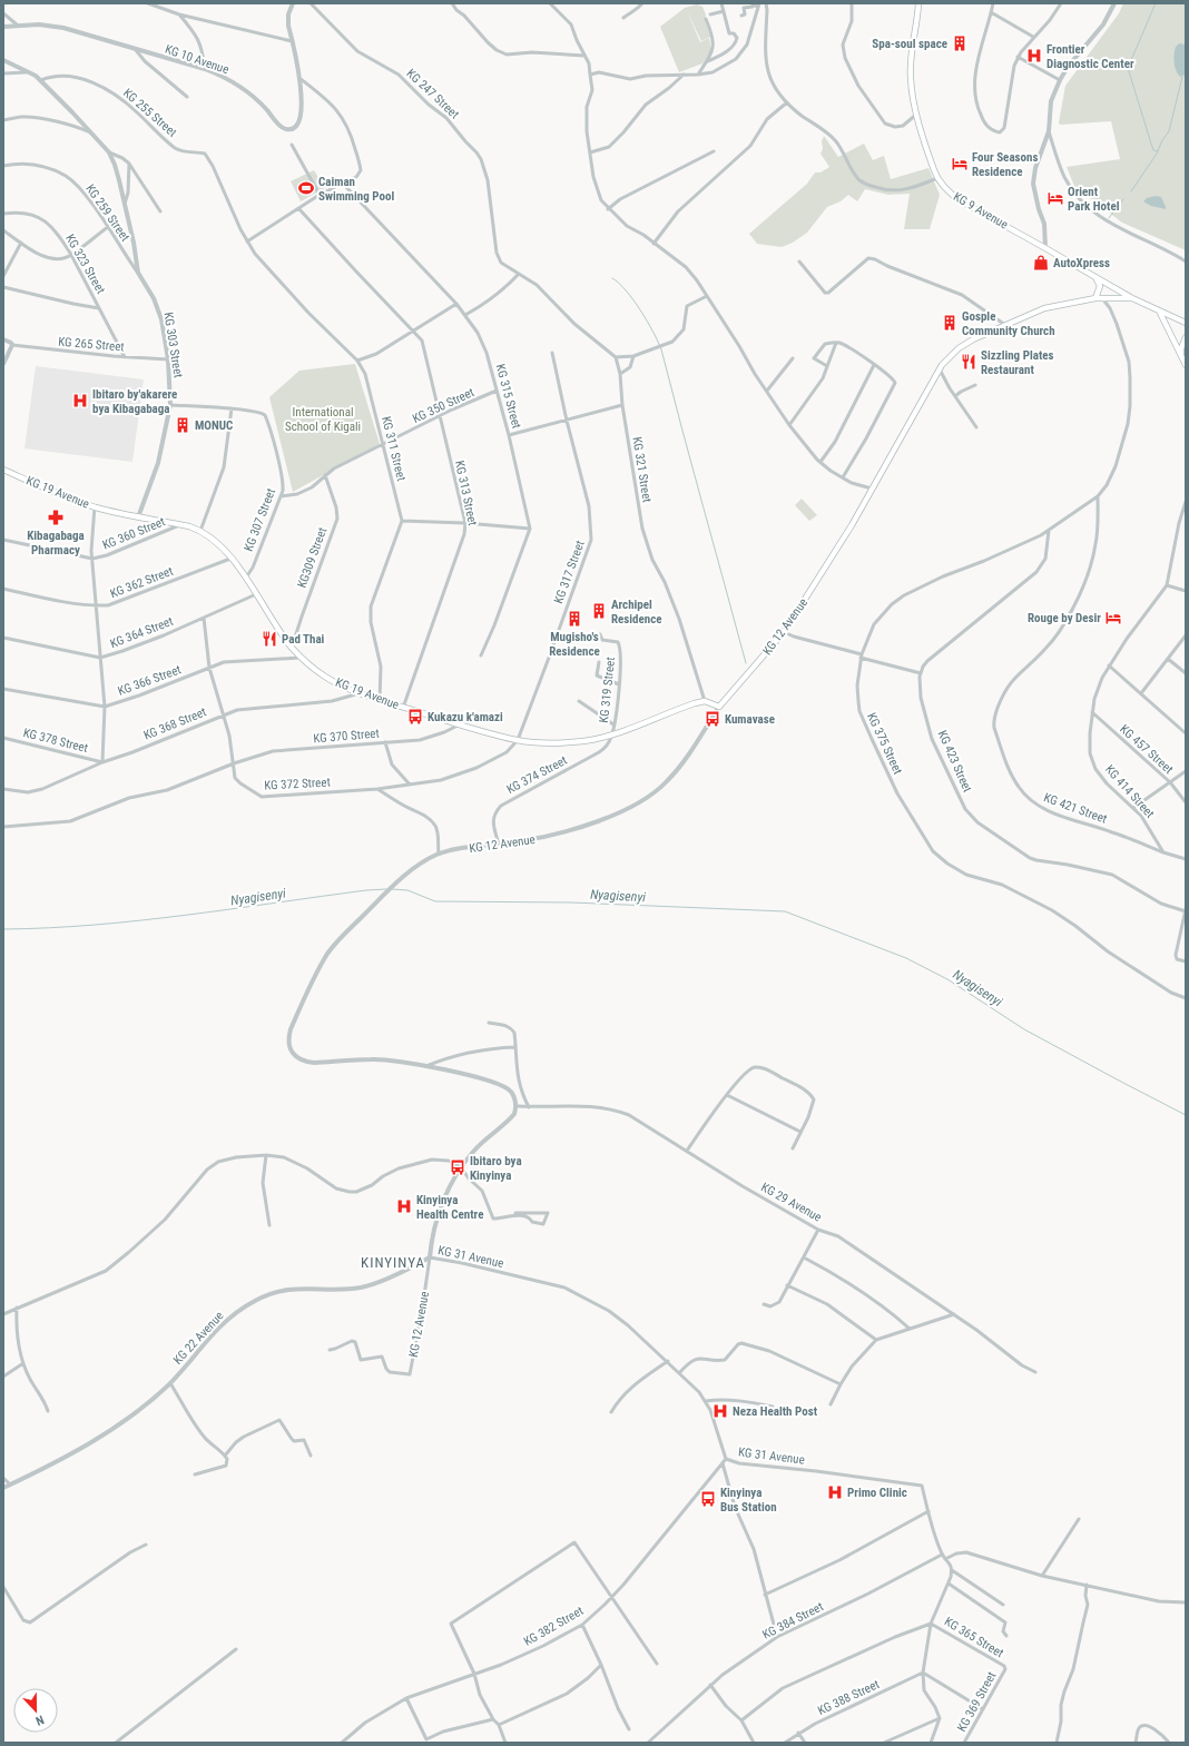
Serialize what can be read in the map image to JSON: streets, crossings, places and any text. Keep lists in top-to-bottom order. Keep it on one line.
{"streets":{"main road":["KG 9 Avenue","KG 19 Avenue","KG 12 Avenue"],"street":["KG 10 Avenue","KG 247 Street","KG 255 Street","KG 259 Street","KG 323 Street","KG 265 Street","KG 303 Street","KG 315 Street","KG 350 Street","KG 311 Street","KG 321 Street","KG 313 Street","KG 307 Street","KG 360 Street","KG309 Street","KG 317 Street","KG 362 Street","KG 364 Street","KG 366 Street","KG 319 Street","KG 368 Street","KG 370 Street","KG 378 Street","KG 375 Street","KG 457 Street","KG 423 Street","KG 374 Street","KG 372 Street","KG 414 Street","KG 421 Street","KG 29 Avenue","KG 31 Avenue","KG 22 Avenue","KG 384 Street","KG 382 Street","KG 365 Street","KG 388 Street","KG 369 Street"]},"crossings":[["KG 255 Street","KG 311 Street"],["KG 9 Avenue","KG 12 Avenue"],["KG 259 Street","KG 303 Street"],["KG 323 Street","KG 265 Street"],["KG 265 Street","KG 303 Street"],["KG 303 Street","KG 19 Avenue"],["KG 315 Street","KG 350 Street"],["KG 350 Street","KG 311 Street"],["KG 350 Street","KG 313 Street"],["KG 350 Street","KG 307 Street"],["KG 350 Street","KG309 Street"],["KG 321 Street","KG 19 Avenue"],["KG 19 Avenue","KG 313 Street"],["KG 19 Avenue","KG 307 Street"],["KG 19 Avenue","KG 360 Street"],["KG 19 Avenue","KG309 Street"],["KG 19 Avenue","KG 317 Street"],["KG 19 Avenue","KG 362 Street"],["KG 19 Avenue","KG 364 Street"],["KG 19 Avenue","KG 366 Street"],["KG 19 Avenue","KG 319 Street"],["KG 19 Avenue","KG 368 Street"],["KG 19 Avenue","KG 370 Street"],["KG 19 Avenue","KG 374 Street"],["KG 19 Avenue","KG 372 Street"],["KG 317 Street","KG 372 Street"],["KG 12 Avenue","KG 375 Street"],["KG 12 Avenue","KG 374 Street"],["KG 12 Avenue","KG 29 Avenue"],["KG 12 Avenue","KG 31 Avenue"],["KG 12 Avenue","KG 22 Avenue"],["KG 364 Street","KG 372 Street"],["KG 366 Street","KG 372 Street"],["KG 319 Street","KG 374 Street"],["KG 368 Street","KG 378 Street"],["KG 368 Street","KG 372 Street"],["KG 370 Street","KG 372 Street"],["KG 375 Street","KG 421 Street"],["KG 457 Street","KG 414 Street"],["KG 414 Street","KG 421 Street"],["KG 31 Avenue","KG 22 Avenue"],["KG 31 Avenue","KG 384 Street"],["KG 31 Avenue","KG 382 Street"],["KG 365 Street","KG 369 Street"]],"districts":["KINYINYA"],"water":["Nyagisenyi"],"parks":["International School of Kigali"],"places":{"building":["Spa-soul space","Gosple Community Church","MONUC","Archipel Residence","Mugisho's Residence"],"hospital":["Frontier Diagnostic Center","Ibitaro by'akarere bya Kibagabaga","Kinyinya Health Centre","Neza Health Post","Primo Clinic"],"hotel":["Four Seasons Residence","Orient Park Hotel","Rouge by Desir"],"sports":["Caiman Swimming Pool"],"shop":["AutoXpress"],"restaurant":["Sizzling Plates Restaurant","Pad Thai"],"pharmacy":["Kibagabaga Pharmacy"],"bus stop":["Kukazu k'amazi","Kumavase","Ibitaro bya Kinyinya","Kinyinya Bus Station"]},"north":"bottom"}
